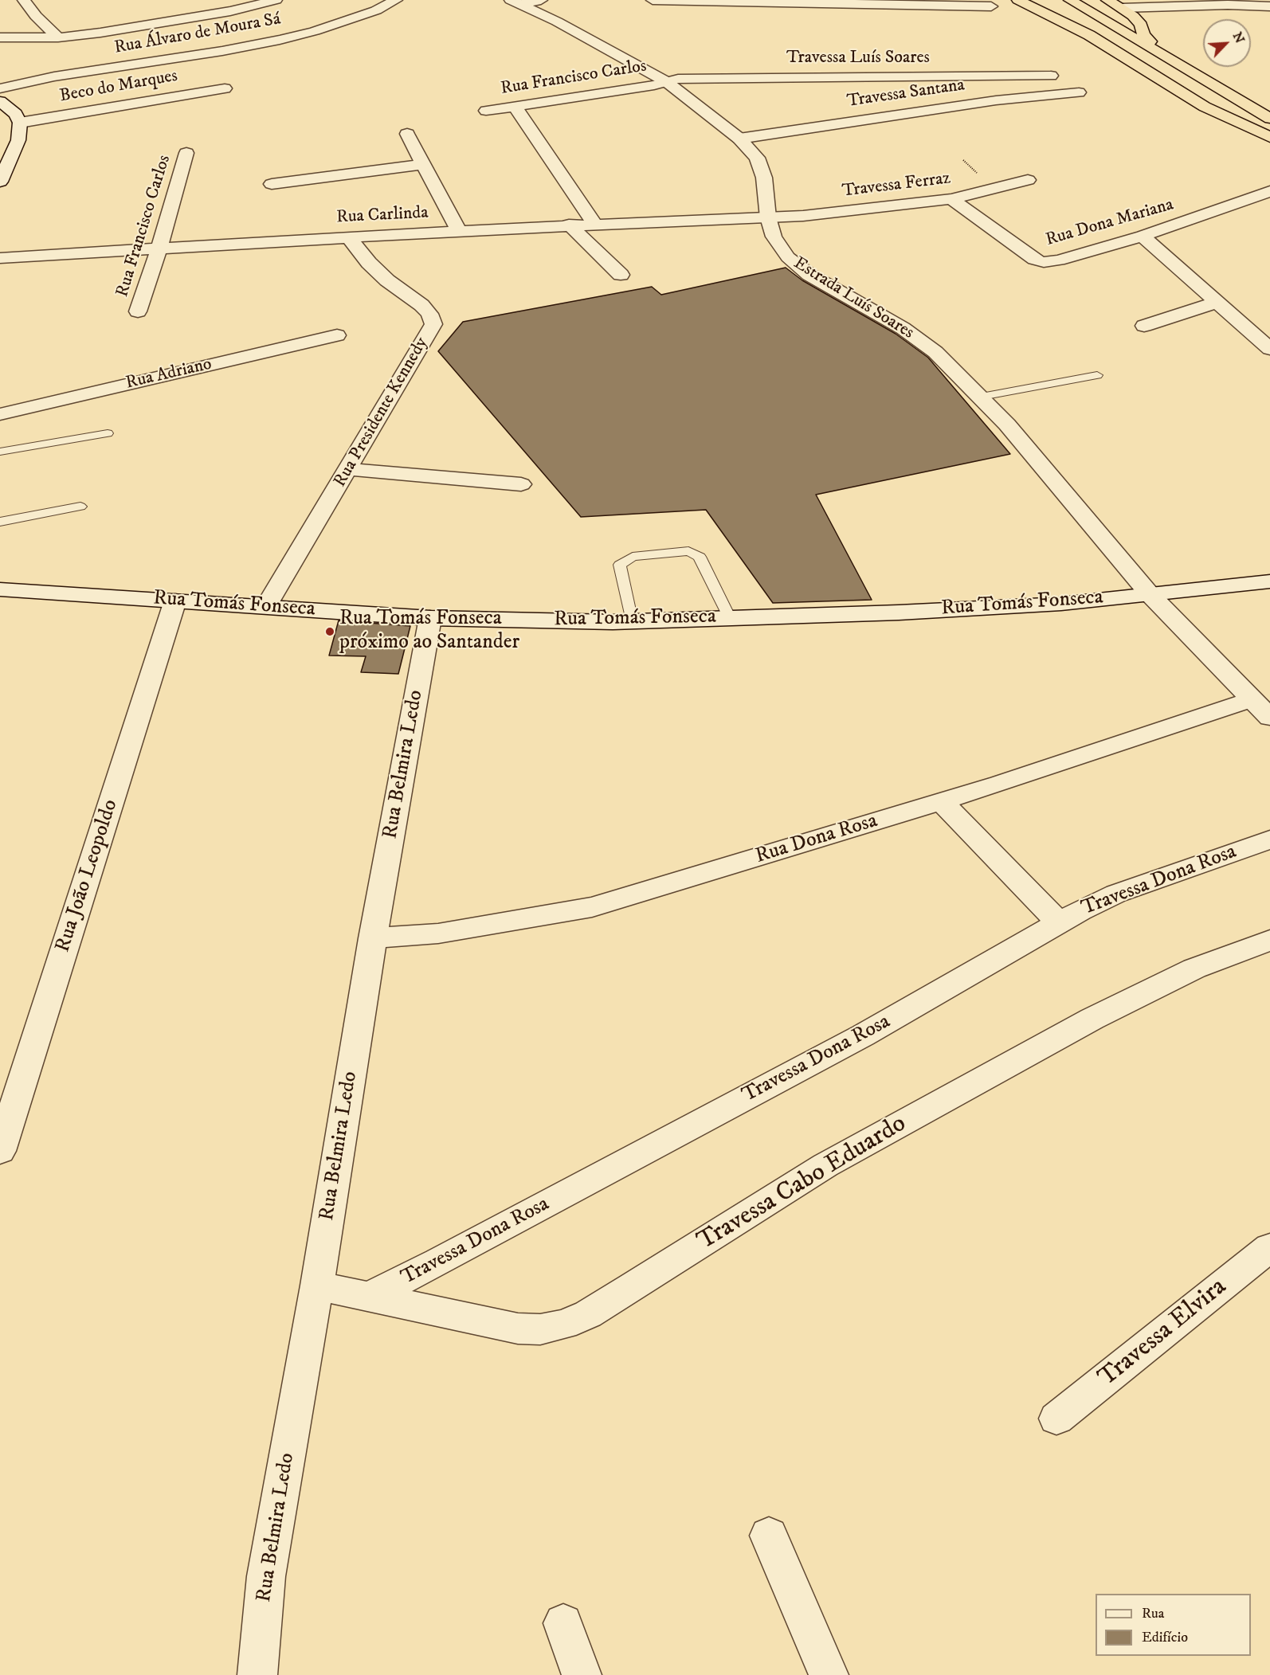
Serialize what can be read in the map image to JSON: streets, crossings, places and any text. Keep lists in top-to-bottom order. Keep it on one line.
{"streets":{"street":["Rua Álvaro de Moura Sá","Travessa Luís Soares","Rua Francisco Carlos","Beco do Marques","Travessa Santana","Travessa Ferraz","Rua Carlinda","Rua Dona Mariana","Estrada Luís Soares","Rua Adriano","Rua Presidente Kennedy","Rua Tomás Fonseca","Rua Belmira Ledo","Rua Dona Rosa","Rua João Leopoldo","Travessa Dona Rosa","Travessa Cabo Eduardo","Travessa Elvira"]},"crossings":[["Travessa Luís Soares","Rua Francisco Carlos"],["Travessa Luís Soares","Estrada Luís Soares"],["Rua Francisco Carlos","Rua Carlinda"],["Rua Francisco Carlos","Estrada Luís Soares"],["Travessa Santana","Estrada Luís Soares"],["Travessa Ferraz","Rua Carlinda"],["Travessa Ferraz","Rua Dona Mariana"],["Travessa Ferraz","Estrada Luís Soares"],["Rua Carlinda","Estrada Luís Soares"],["Rua Carlinda","Rua Presidente Kennedy"],["Estrada Luís Soares","Rua Tomás Fonseca"],["Estrada Luís Soares","Rua Dona Rosa"],["Rua Presidente Kennedy","Rua Tomás Fonseca"],["Rua Tomás Fonseca","Rua Belmira Ledo"],["Rua Tomás Fonseca","Rua João Leopoldo"],["Rua Belmira Ledo","Rua Dona Rosa"],["Rua Belmira Ledo","Travessa Cabo Eduardo"],["Travessa Dona Rosa","Travessa Cabo Eduardo"]],"places":["Rua Tomás Fonseca próximo ao Santander"],"legend":["Rua","Edifício"],"north":"top right"}
